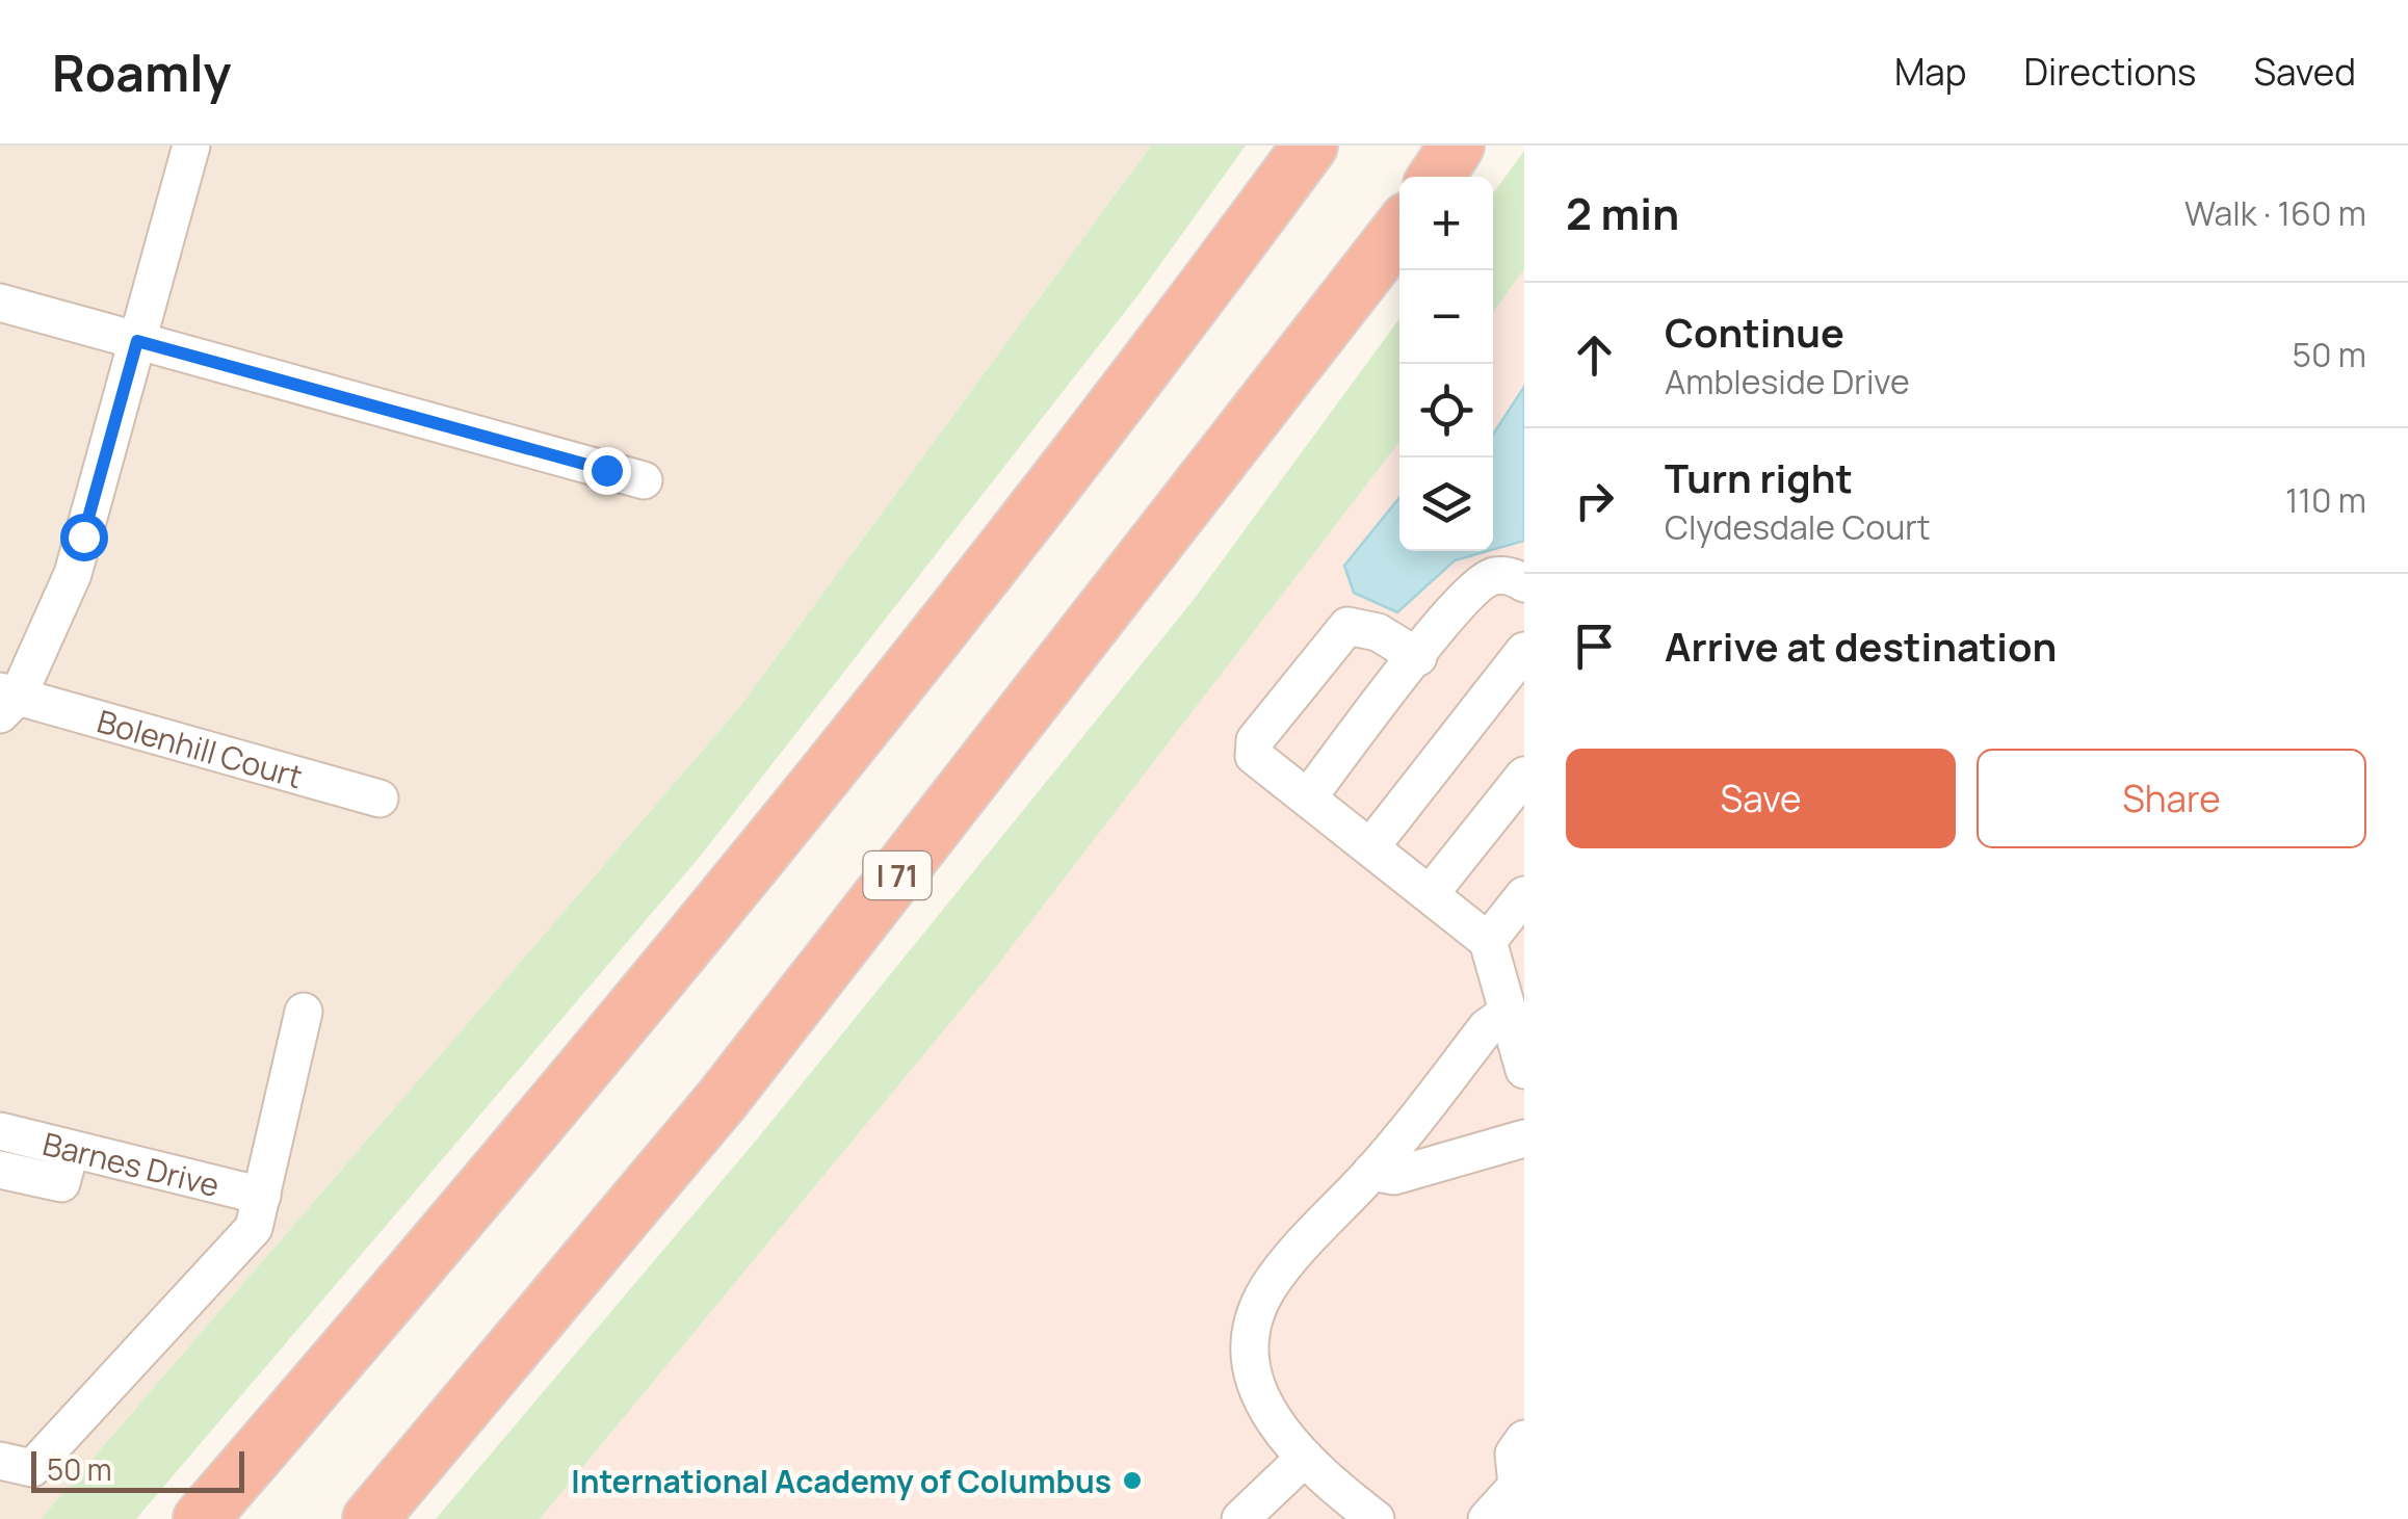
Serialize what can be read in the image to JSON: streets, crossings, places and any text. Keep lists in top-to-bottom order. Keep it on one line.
{"streets":{"highway":["I 71"],"street":["Bolenhill Court","Barnes Drive"]},"places":["International Academy of Columbus"],"scale_bar":"50 m","page":{"header":"Roamly","nav":["Map","Directions","Saved"],"heading":["2 min","Walk · 160 m"],"map_buttons":["+","−"],"list":[["Continue","Ambleside Drive","50 m"],["Turn right","Clydesdale Court","110 m"],"Arrive at destination"],"buttons":["Save","Share"],"scale":"50 m"}}
